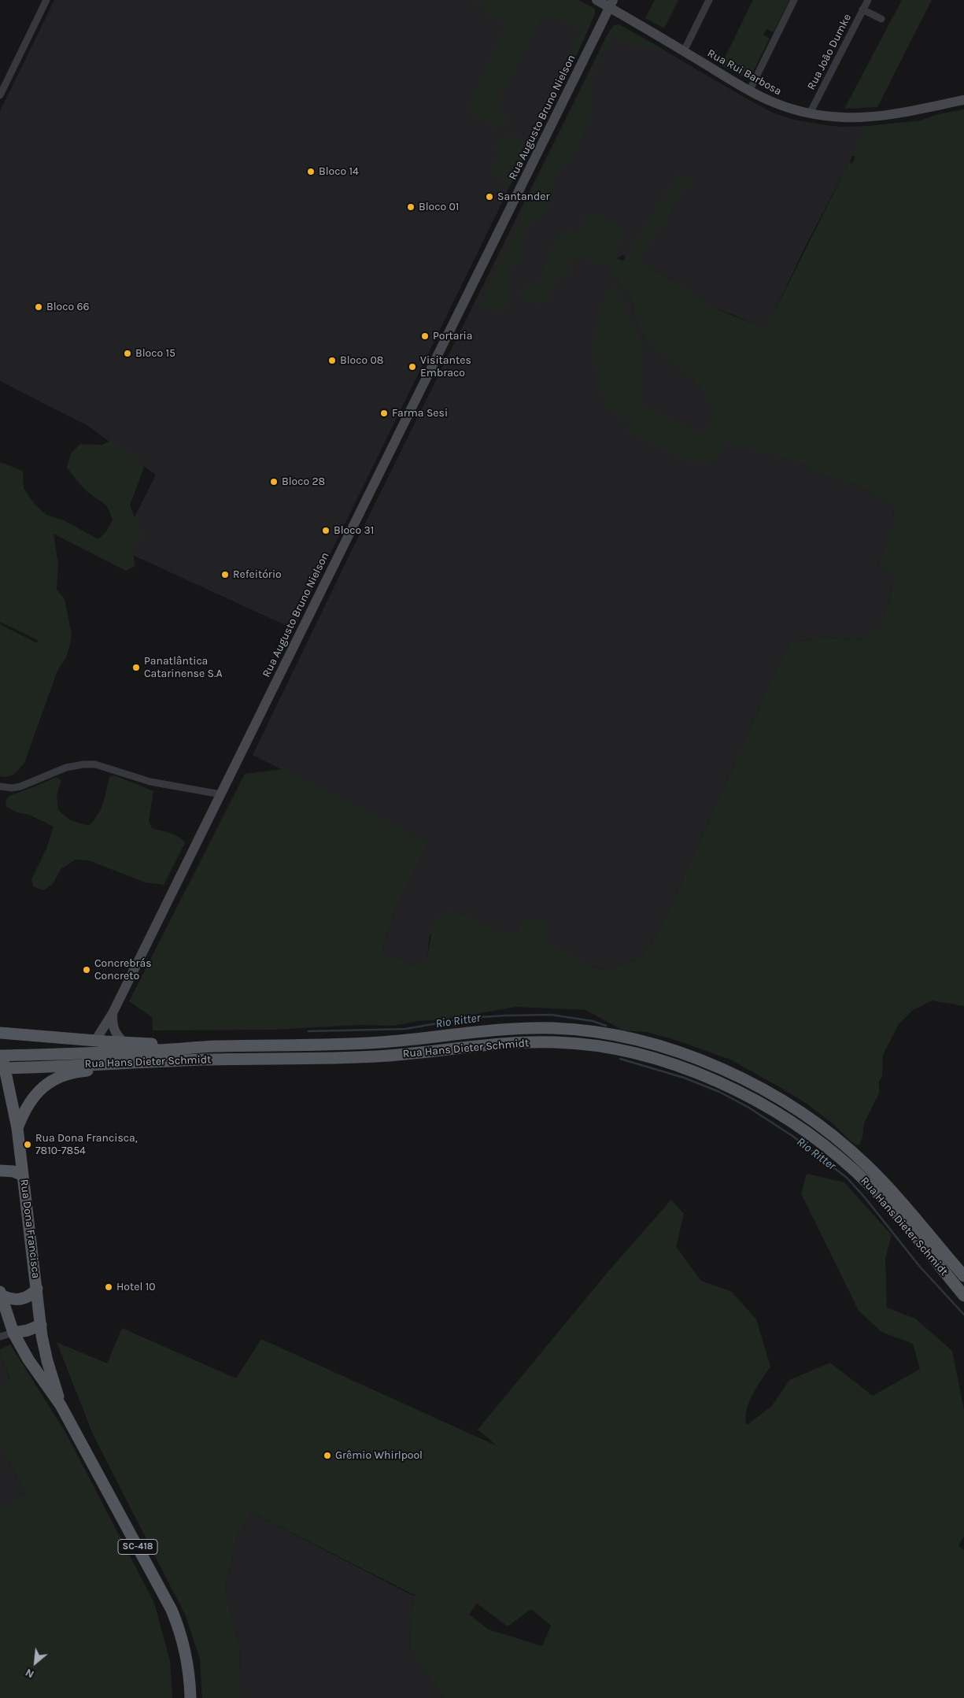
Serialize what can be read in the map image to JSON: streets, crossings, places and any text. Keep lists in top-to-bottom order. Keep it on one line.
{"streets":{"main road":["Rua Rui Barbosa","Rua Augusto Bruno Nielson","Rua Hans Dieter Schmidt","Rua Dona Francisca","SC-418"],"street":["Rua João Dumke"]},"crossings":[["Rua João Dumke","Rua Rui Barbosa"],["Rua Rui Barbosa","Rua Augusto Bruno Nielson"],["Rua Hans Dieter Schmidt","Rua Dona Francisca"]],"water":["Rio Ritter"],"places":["Bloco 14","Santander","Bloco 01","Bloco 66","Portaria","Bloco 15","Bloco 08","Visitantes Embraco","Farma Sesi","Bloco 28","Bloco 31","Refeitório","Panatlântica Catarinense S.A","Concrebrás Concreto","Rua Dona Francisca, 7810-7854","Hotel 10","Grêmio Whirlpool"],"north":"bottom left"}
